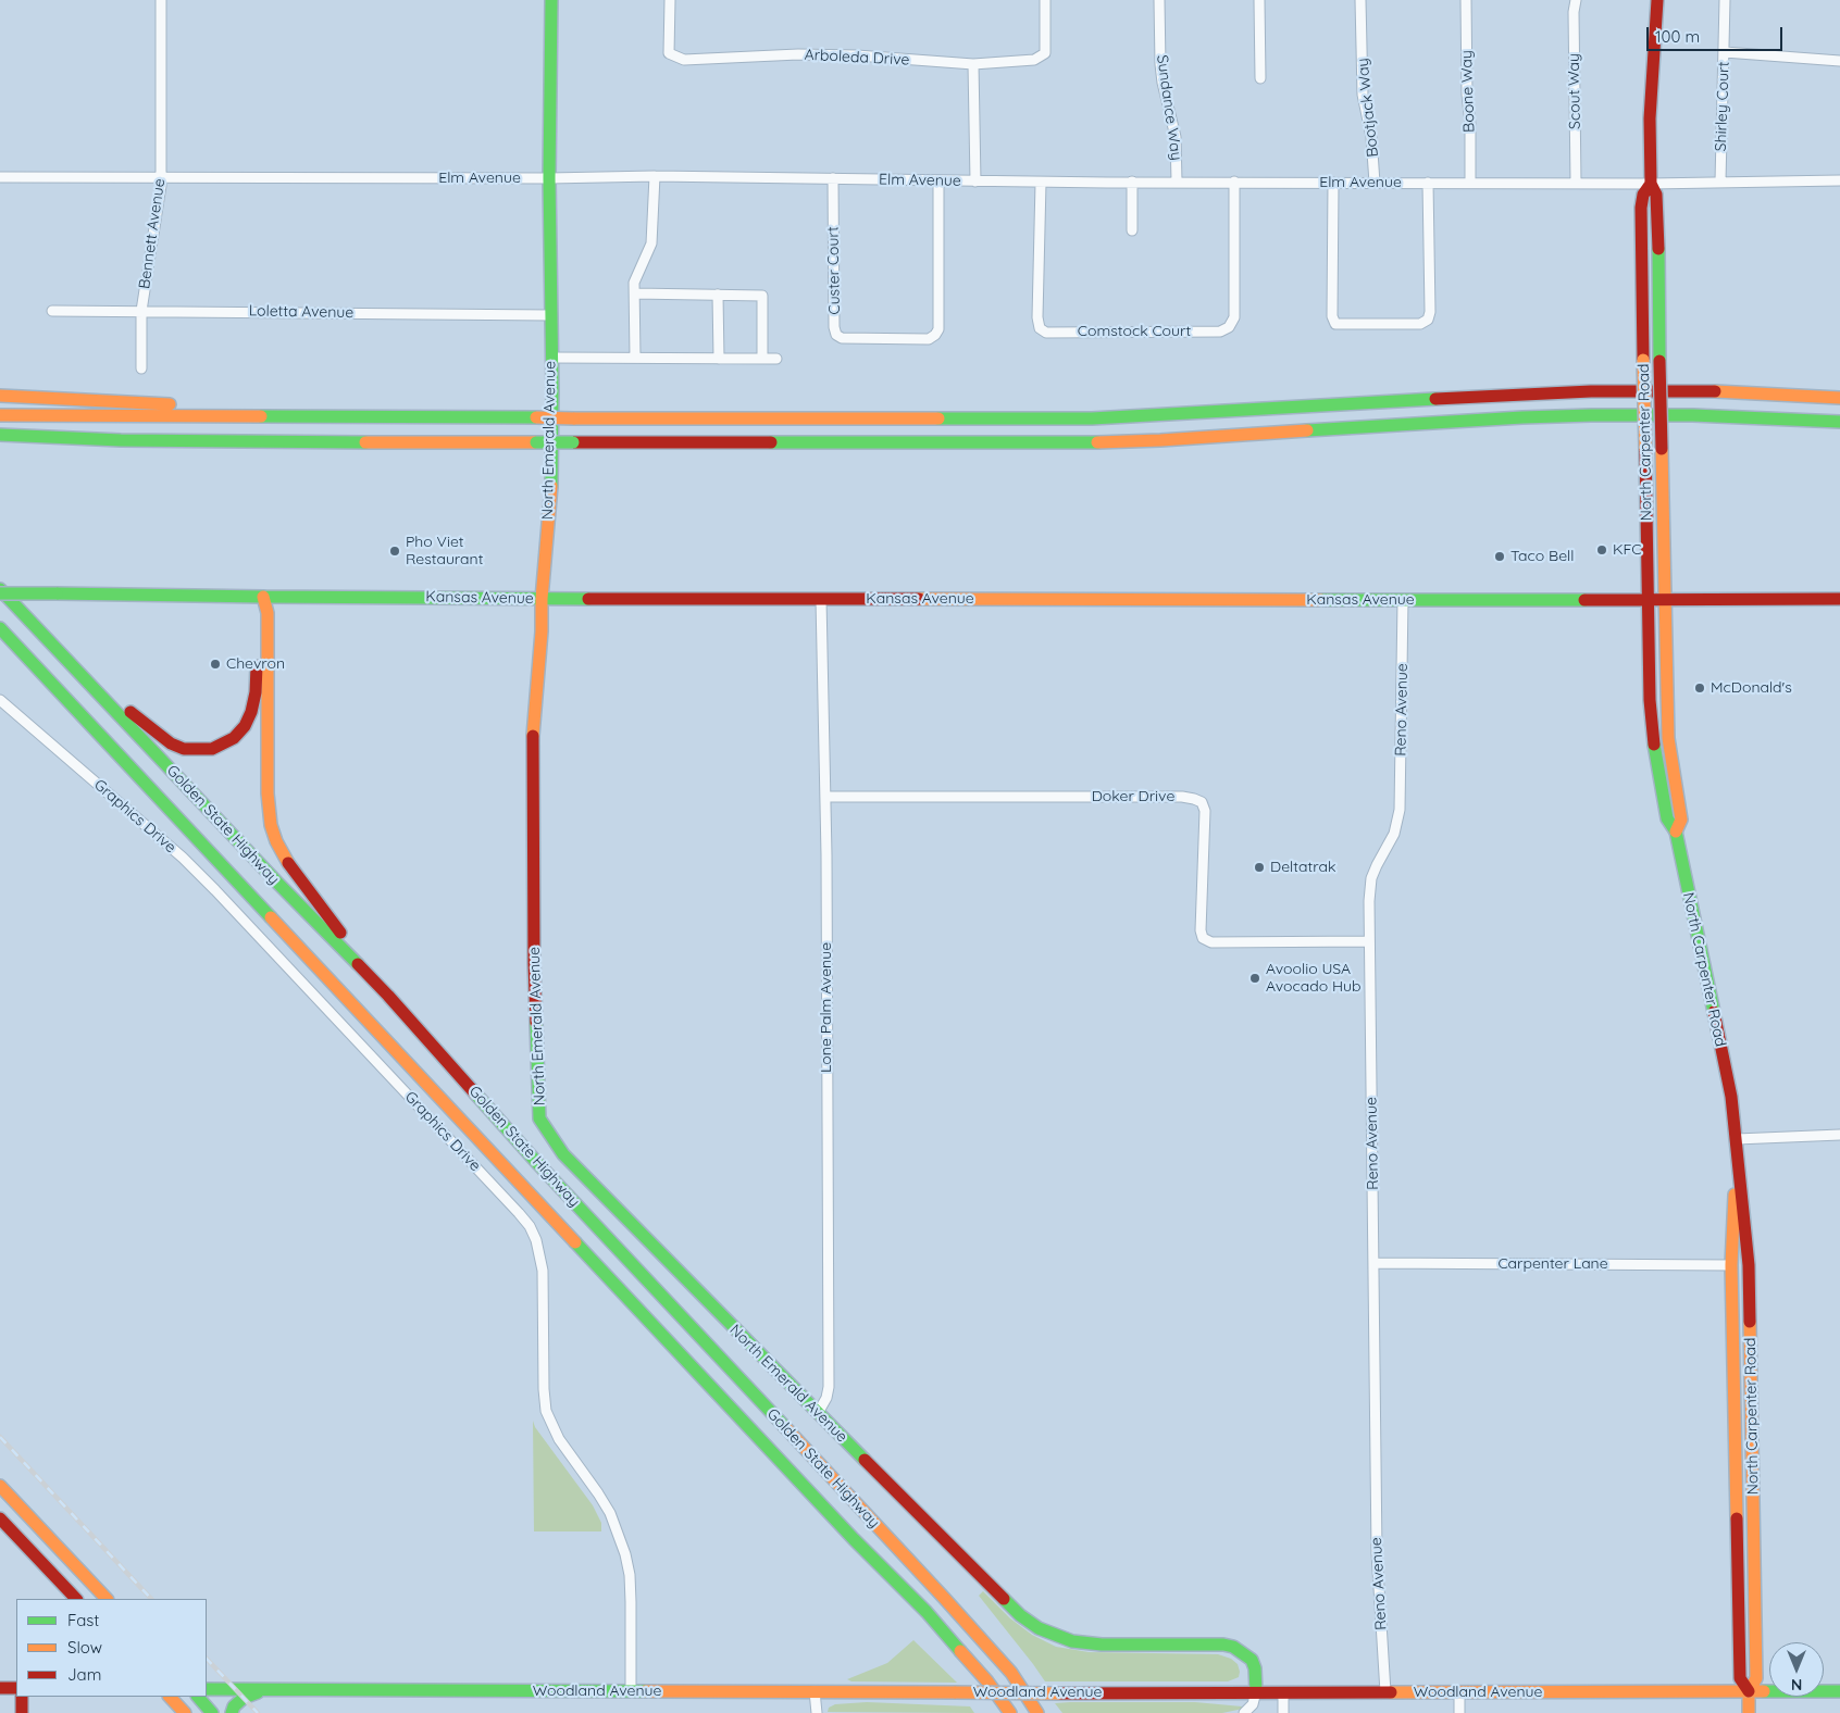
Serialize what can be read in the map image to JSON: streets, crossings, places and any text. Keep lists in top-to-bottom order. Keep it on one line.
{"streets":{"main road":["North Emerald Avenue","North Carpenter Road","Kansas Avenue","Golden State Highway","Woodland Avenue"],"street":["Arboleda Drive","Boone Way","Scout Way","Shirley Court","Sundance Way","Bootjack Way","Elm Avenue","Bennett Avenue","Custer Court","Loletta Avenue","Comstock Court","Reno Avenue","Doker Drive","Graphics Drive","Lone Palm Avenue","Carpenter Lane"]},"crossings":[["Boone Way","Elm Avenue"],["Scout Way","Elm Avenue"],["Shirley Court","Elm Avenue"],["Sundance Way","Elm Avenue"],["Bootjack Way","Elm Avenue"],["Elm Avenue","Bennett Avenue"],["Elm Avenue","Custer Court"],["Elm Avenue","Comstock Court"],["Elm Avenue","North Emerald Avenue"],["Elm Avenue","North Carpenter Road"],["Bennett Avenue","Loletta Avenue"],["Loletta Avenue","North Emerald Avenue"],["North Emerald Avenue","Kansas Avenue"],["North Emerald Avenue","Lone Palm Avenue"],["North Emerald Avenue","Woodland Avenue"],["North Carpenter Road","Kansas Avenue"],["North Carpenter Road","Carpenter Lane"],["North Carpenter Road","Woodland Avenue"],["Kansas Avenue","Reno Avenue"],["Kansas Avenue","Lone Palm Avenue"],["Reno Avenue","Doker Drive"],["Reno Avenue","Carpenter Lane"],["Reno Avenue","Woodland Avenue"],["Doker Drive","Lone Palm Avenue"],["Graphics Drive","Woodland Avenue"]],"places":["KFC","Pho Viet Restaurant","Taco Bell","Chevron","McDonald's","Deltatrak","Avoolio USA Avocado Hub"],"legend":["Fast","Slow","Jam"],"scale_bar":"100 m","north":"bottom"}
